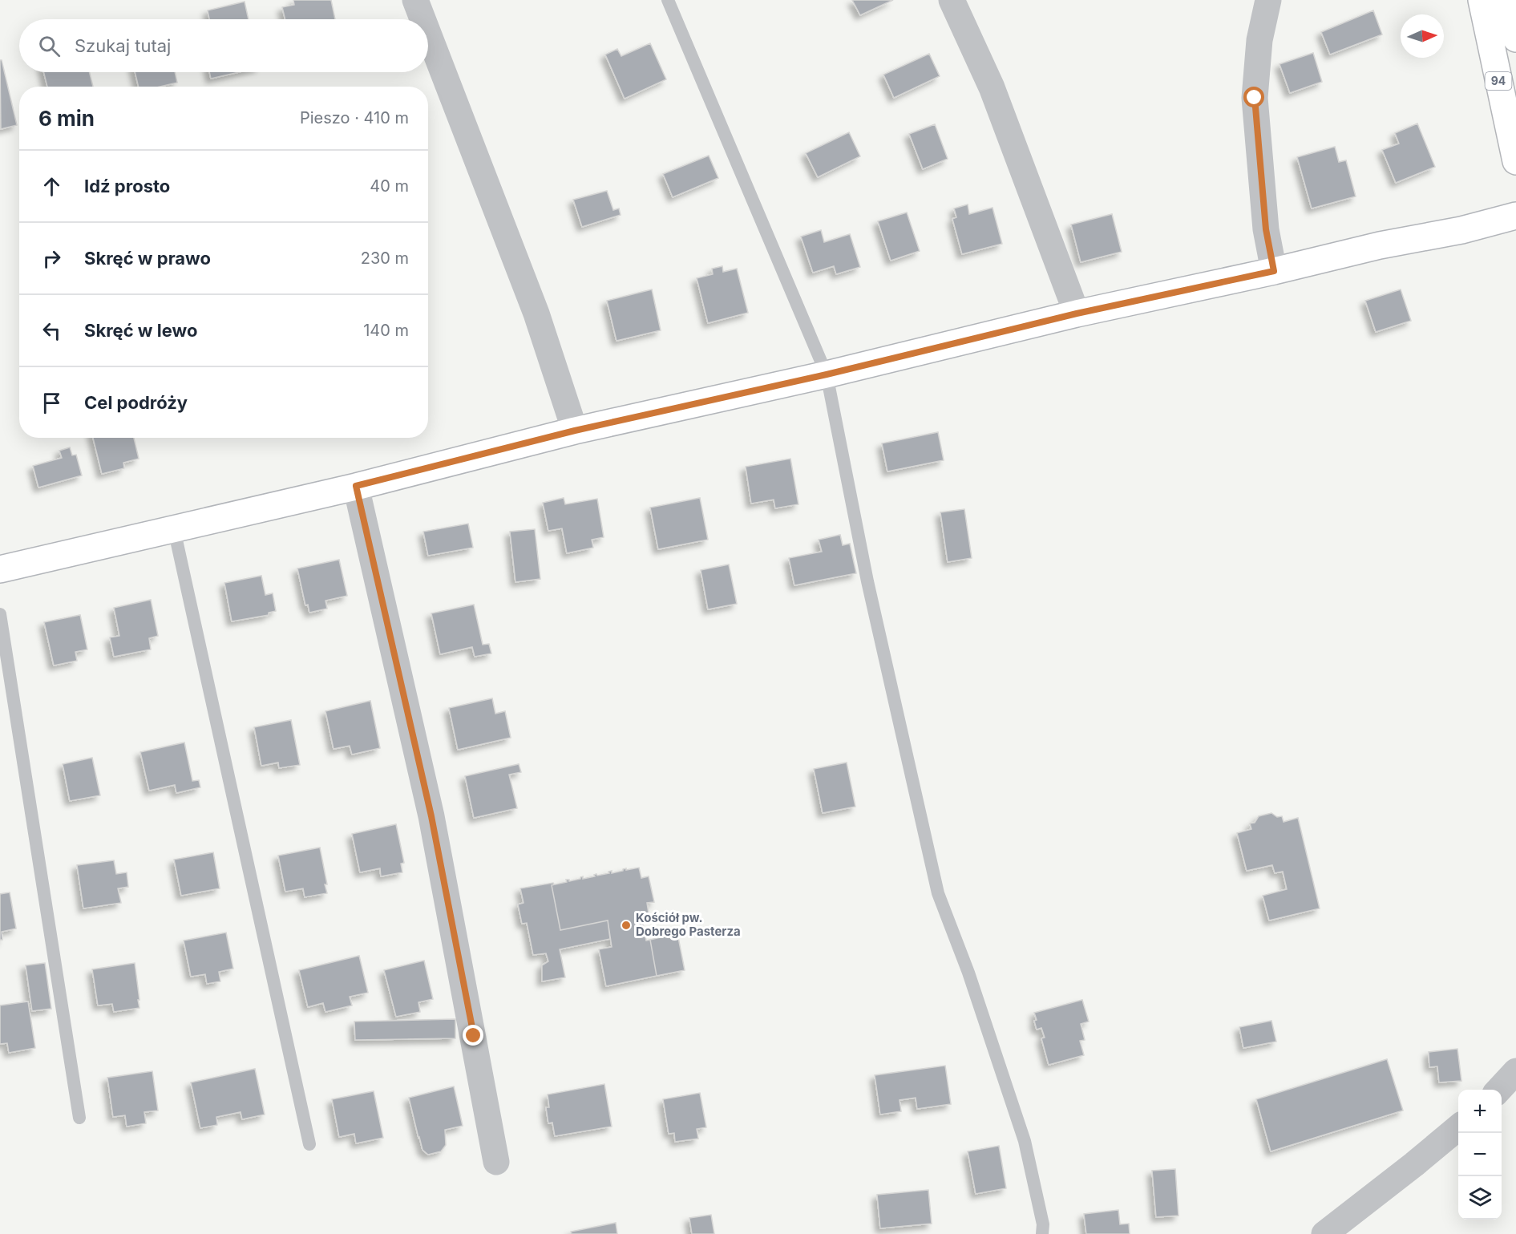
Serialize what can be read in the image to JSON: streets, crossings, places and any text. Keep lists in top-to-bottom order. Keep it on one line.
{"streets":{"street":["94"]},"places":["Kościół pw. Dobrego Pasterza"],"north":"right","page":{"search":"Szukaj tutaj","heading":["6 min","Pieszo · 410 m"],"list":[["Idź prosto","40 m"],["Skręć w prawo","230 m"],["Skręć w lewo","140 m"],"Cel podróży"],"map_buttons":["+","−"]}}
